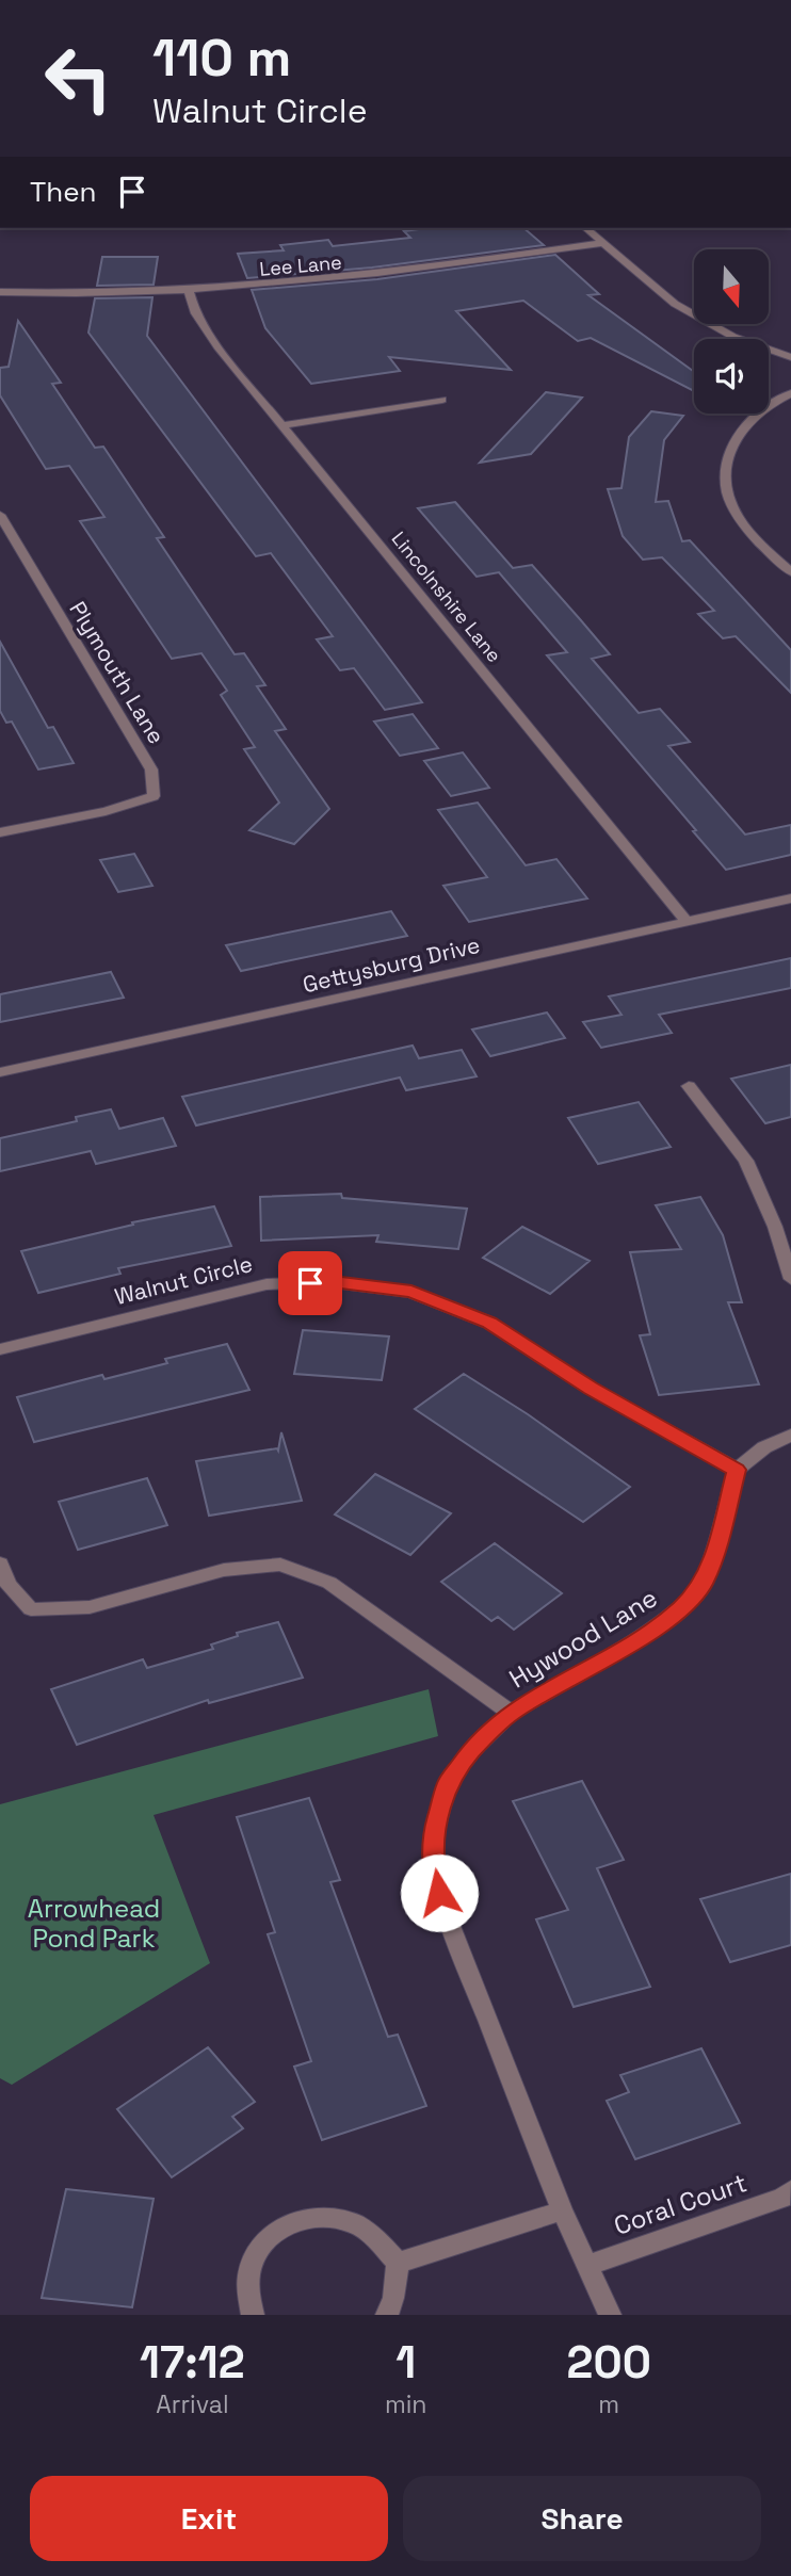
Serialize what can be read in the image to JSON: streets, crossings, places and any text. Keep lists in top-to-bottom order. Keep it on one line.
{"streets":{"street":["Lee Lane","Lincolnshire Lane","Plymouth Lane","Gettysburg Drive","Walnut Circle","Hywood Lane","Coral Court"]},"crossings":[["Lee Lane","Lincolnshire Lane"],["Lincolnshire Lane","Gettysburg Drive"],["Walnut Circle","Hywood Lane"],["Hywood Lane","Coral Court"]],"parks":["Arrowhead Pond Park"],"north":"bottom","page":{"turn":["110 m","Walnut Circle"],"then":"Then","eta":["17:12","Arrival","1","min","200","m"],"buttons":["Exit","Share"]}}
